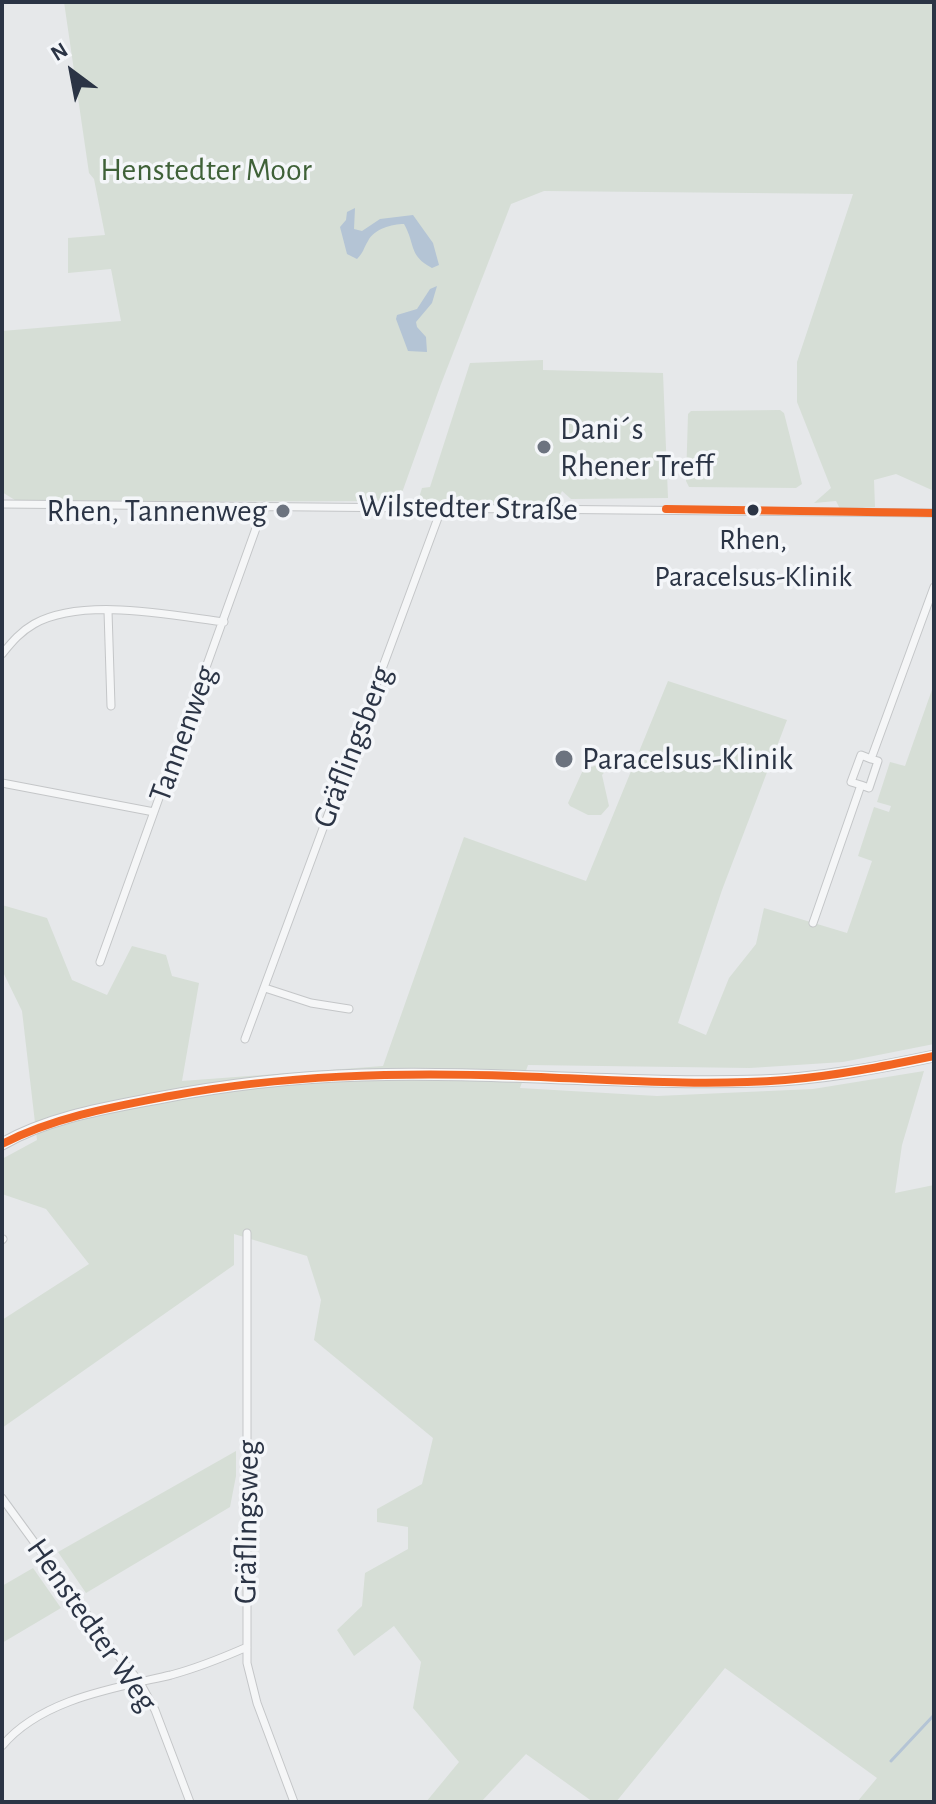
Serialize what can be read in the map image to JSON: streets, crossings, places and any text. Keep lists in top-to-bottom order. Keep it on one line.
{"streets":{"street":["Wilstedter Straße","Tannenweg","Gräflingsberg","Gräflingsweg","Henstedter Weg"]},"crossings":[["Wilstedter Straße","Tannenweg"],["Wilstedter Straße","Gräflingsberg"]],"parks":["Henstedter Moor"],"places":["Dani´s Rhener Treff","Rhen, Paracelsus-Klinik","Rhen, Tannenweg","Paracelsus-Klinik"],"north":"top left"}
